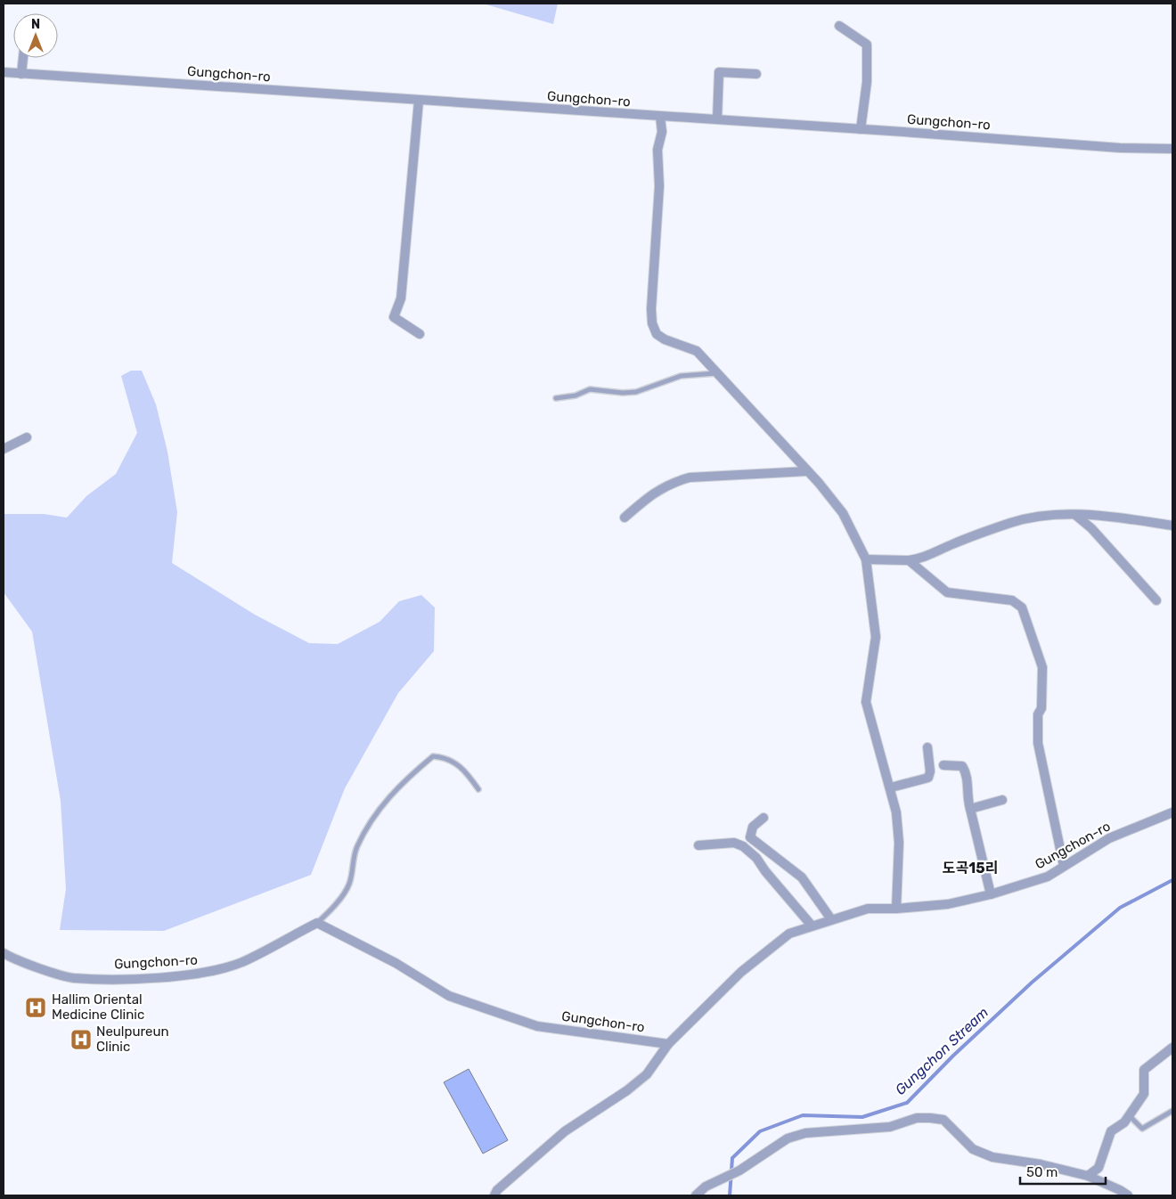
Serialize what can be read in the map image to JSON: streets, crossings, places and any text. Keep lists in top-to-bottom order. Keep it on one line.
{"streets":{"street":["Gungchon-ro"]},"districts":["도곡15리"],"water":["Gungchon Stream"],"places":{"hospital":["Hallim Oriental Medicine Clinic","Neulpureun Clinic"]},"scale_bar":"50 m","north":"top"}
